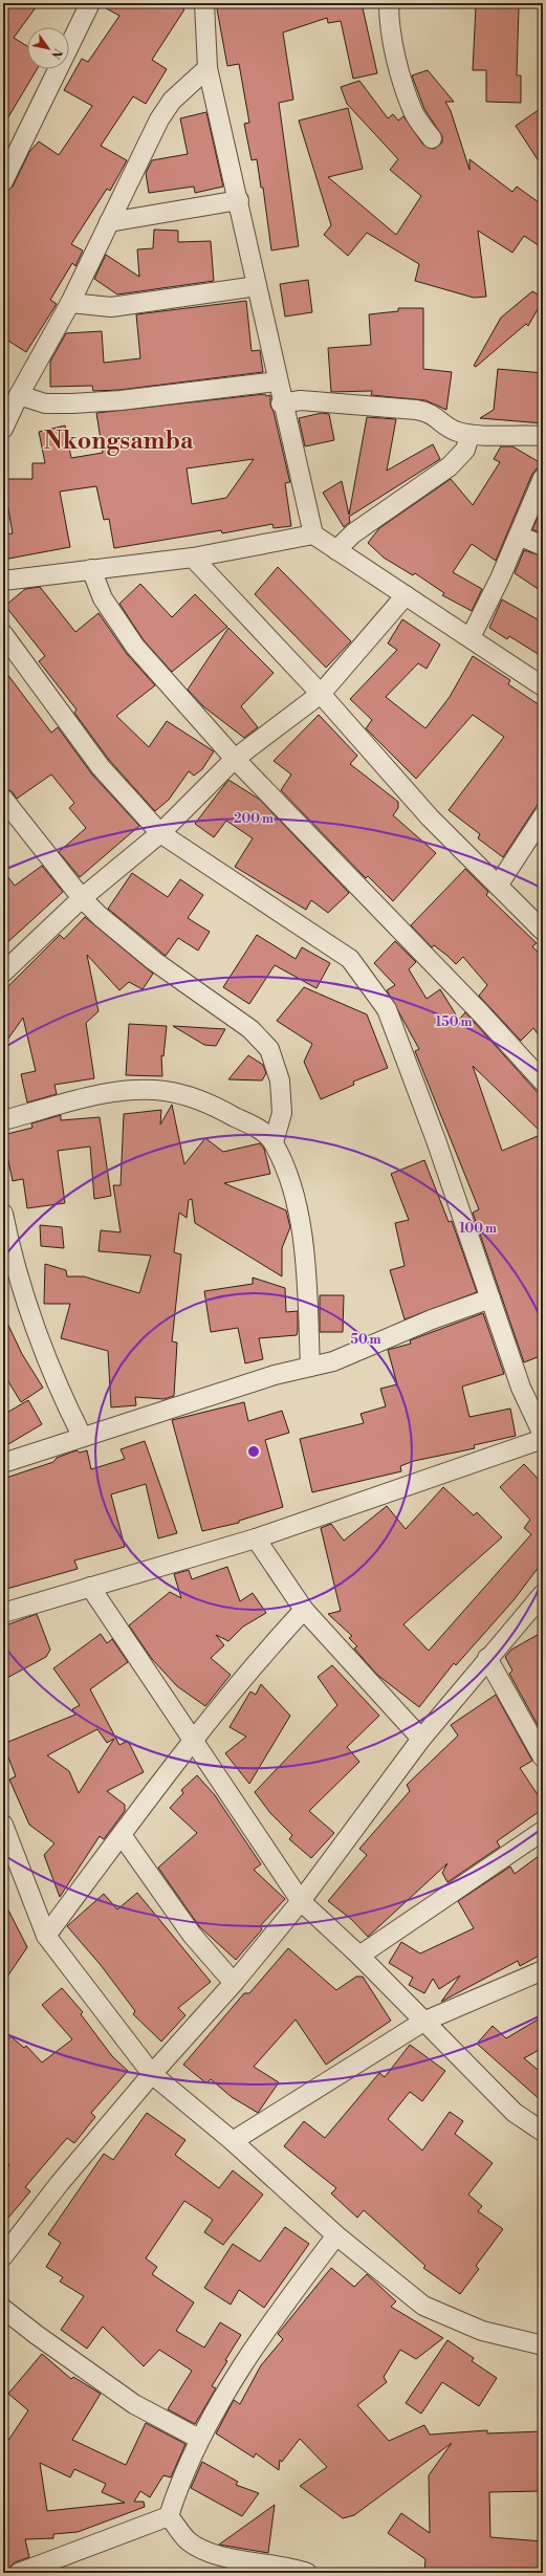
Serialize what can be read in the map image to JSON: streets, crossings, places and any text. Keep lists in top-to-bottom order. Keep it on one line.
{"districts":["Nkongsamba"],"north":"bottom right","rings":["200 m","150 m","100 m","50 m"]}
